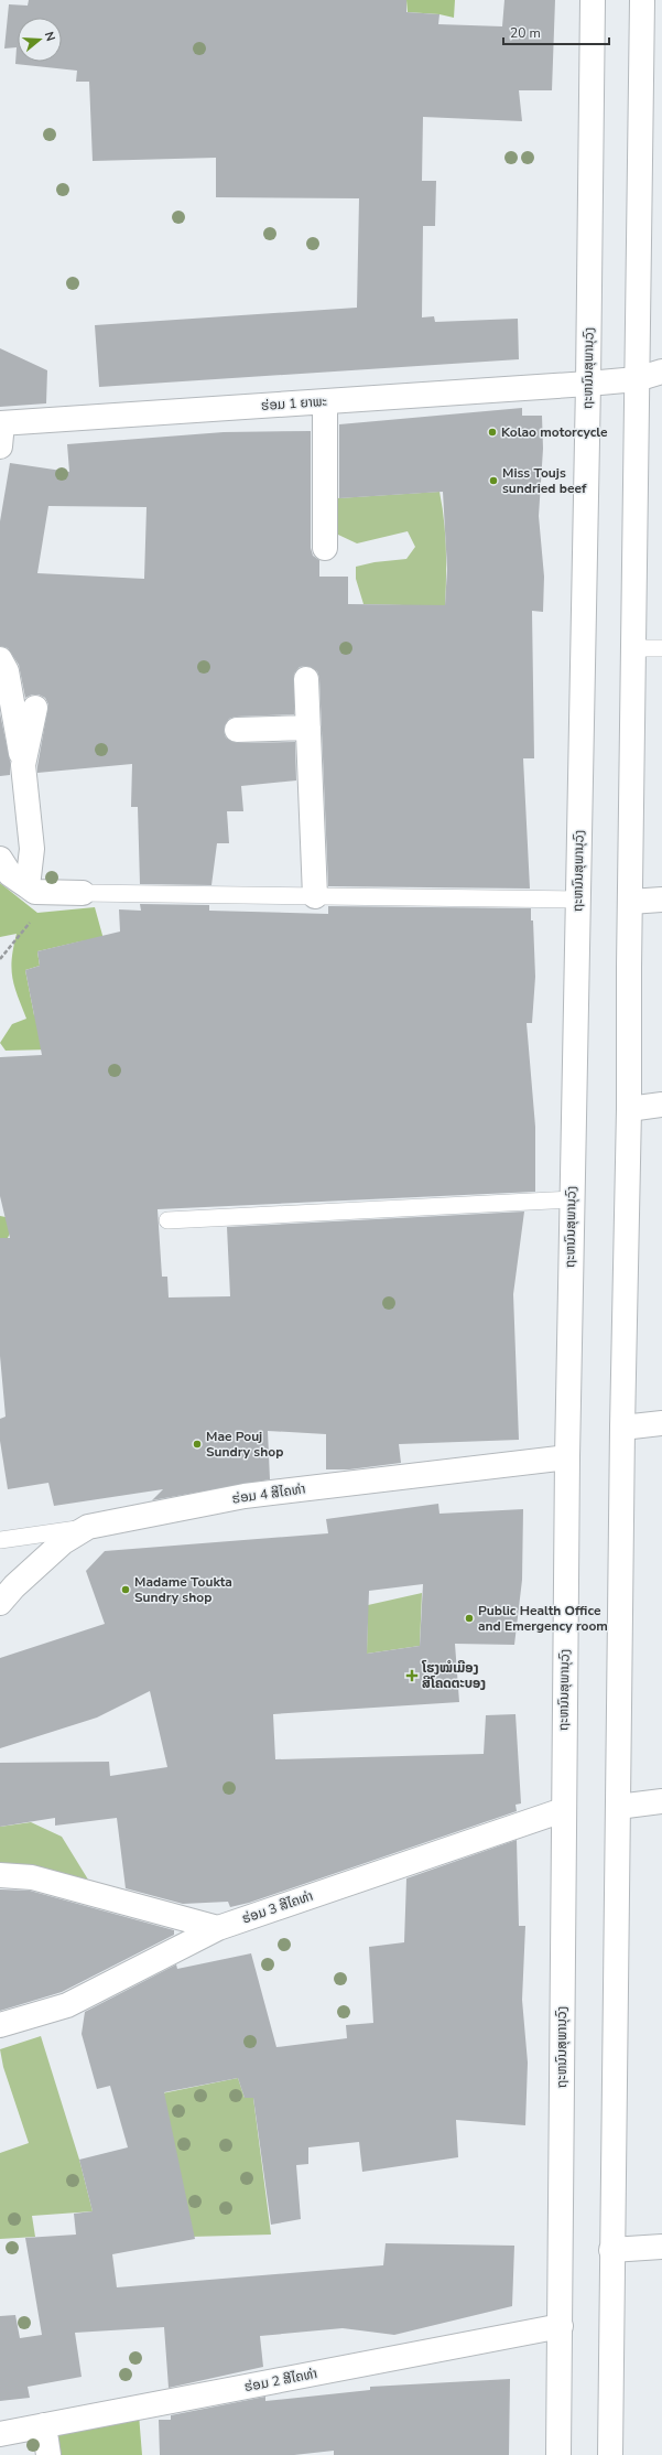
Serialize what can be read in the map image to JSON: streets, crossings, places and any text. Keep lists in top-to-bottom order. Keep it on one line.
{"streets":{"main road":["ຖະຫນົນສຸພານຸວົງ","ຮ່ອມ 1 ຍາພະ","ຮ່ອມ 4 ສີໄຄທ່າ","ຮ່ອມ 3 ສີໄຄທ່າ","ຮ່ອມ 2 ສີໄຄທ່າ"]},"crossings":[["ຖະຫນົນສຸພານຸວົງ","ຮ່ອມ 1 ຍາພະ"],["ຖະຫນົນສຸພານຸວົງ","ຮ່ອມ 4 ສີໄຄທ່າ"],["ຖະຫນົນສຸພານຸວົງ","ຮ່ອມ 3 ສີໄຄທ່າ"],["ຖະຫນົນສຸພານຸວົງ","ຮ່ອມ 2 ສີໄຄທ່າ"]],"places":{"other":["Kolao motorcycle","Miss Toujs sundried beef","Mae Pouj Sundry shop","Madame Toukta Sundry shop","Public Health Office and Emergency room"],"health":["ໂຮງໝໍເມືອງ ສີໂຄດຕະບອງ"]},"scale_bar":"20 m","north":"right"}
